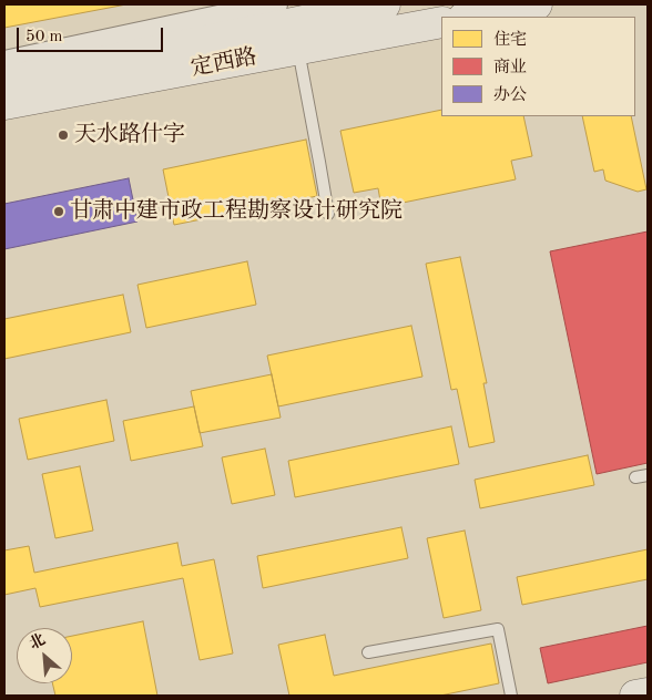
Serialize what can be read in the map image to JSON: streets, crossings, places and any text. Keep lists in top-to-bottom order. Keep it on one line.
{"streets":{"main road":["定西路"]},"places":["天水路什字","甘肃中建市政工程勘察设计研究院"],"legend":["住宅","商业","办公"],"scale_bar":"50 m","north":"top left"}
